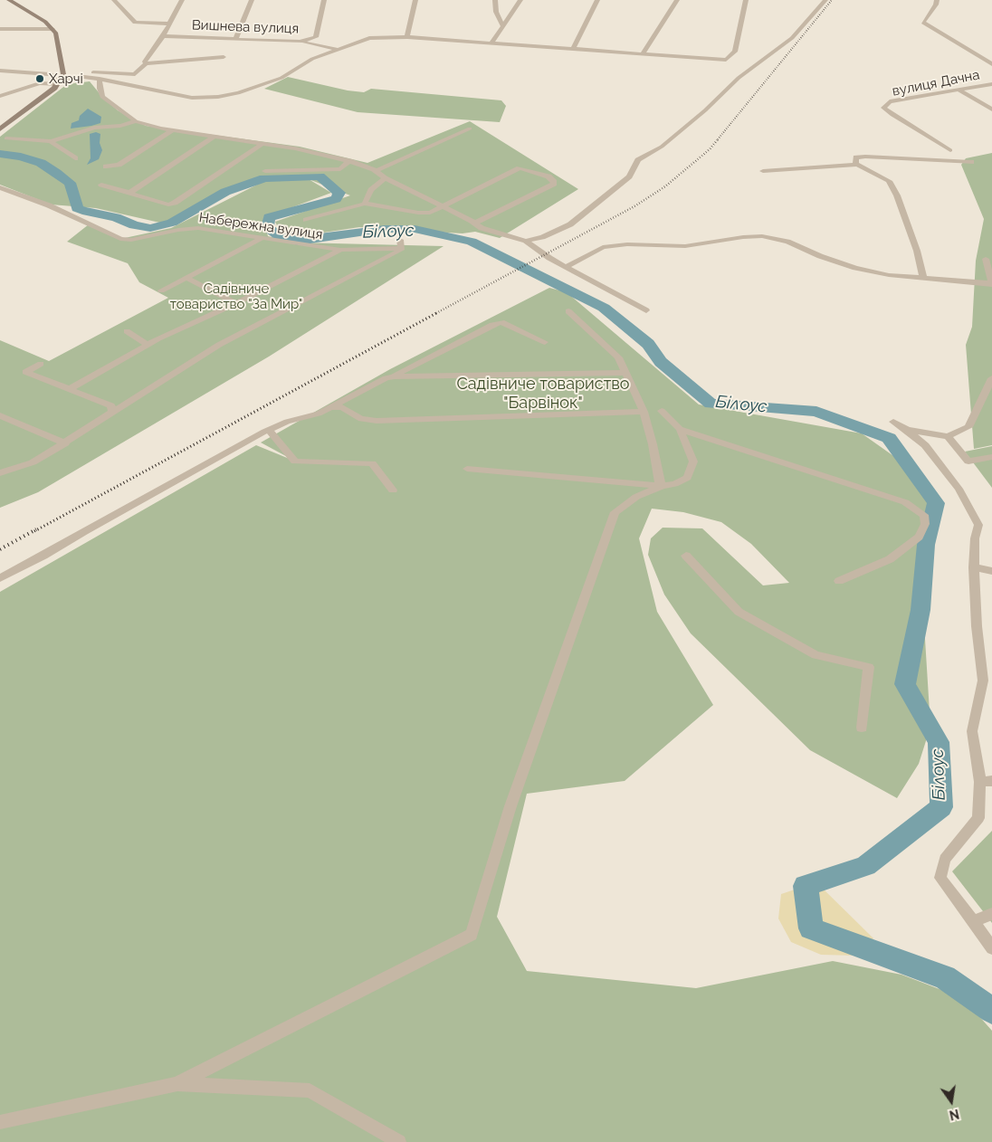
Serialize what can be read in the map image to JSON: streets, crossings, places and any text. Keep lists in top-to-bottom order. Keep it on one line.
{"streets":{"street":["Вишнева вулиця","вулиця Дачна","Набережна вулиця"]},"water":["Білоус"],"parks":["Садівниче товариство \"За Мир\"","Садівниче товариство \"Барвінок\""],"places":["Харчі"],"north":"bottom"}
